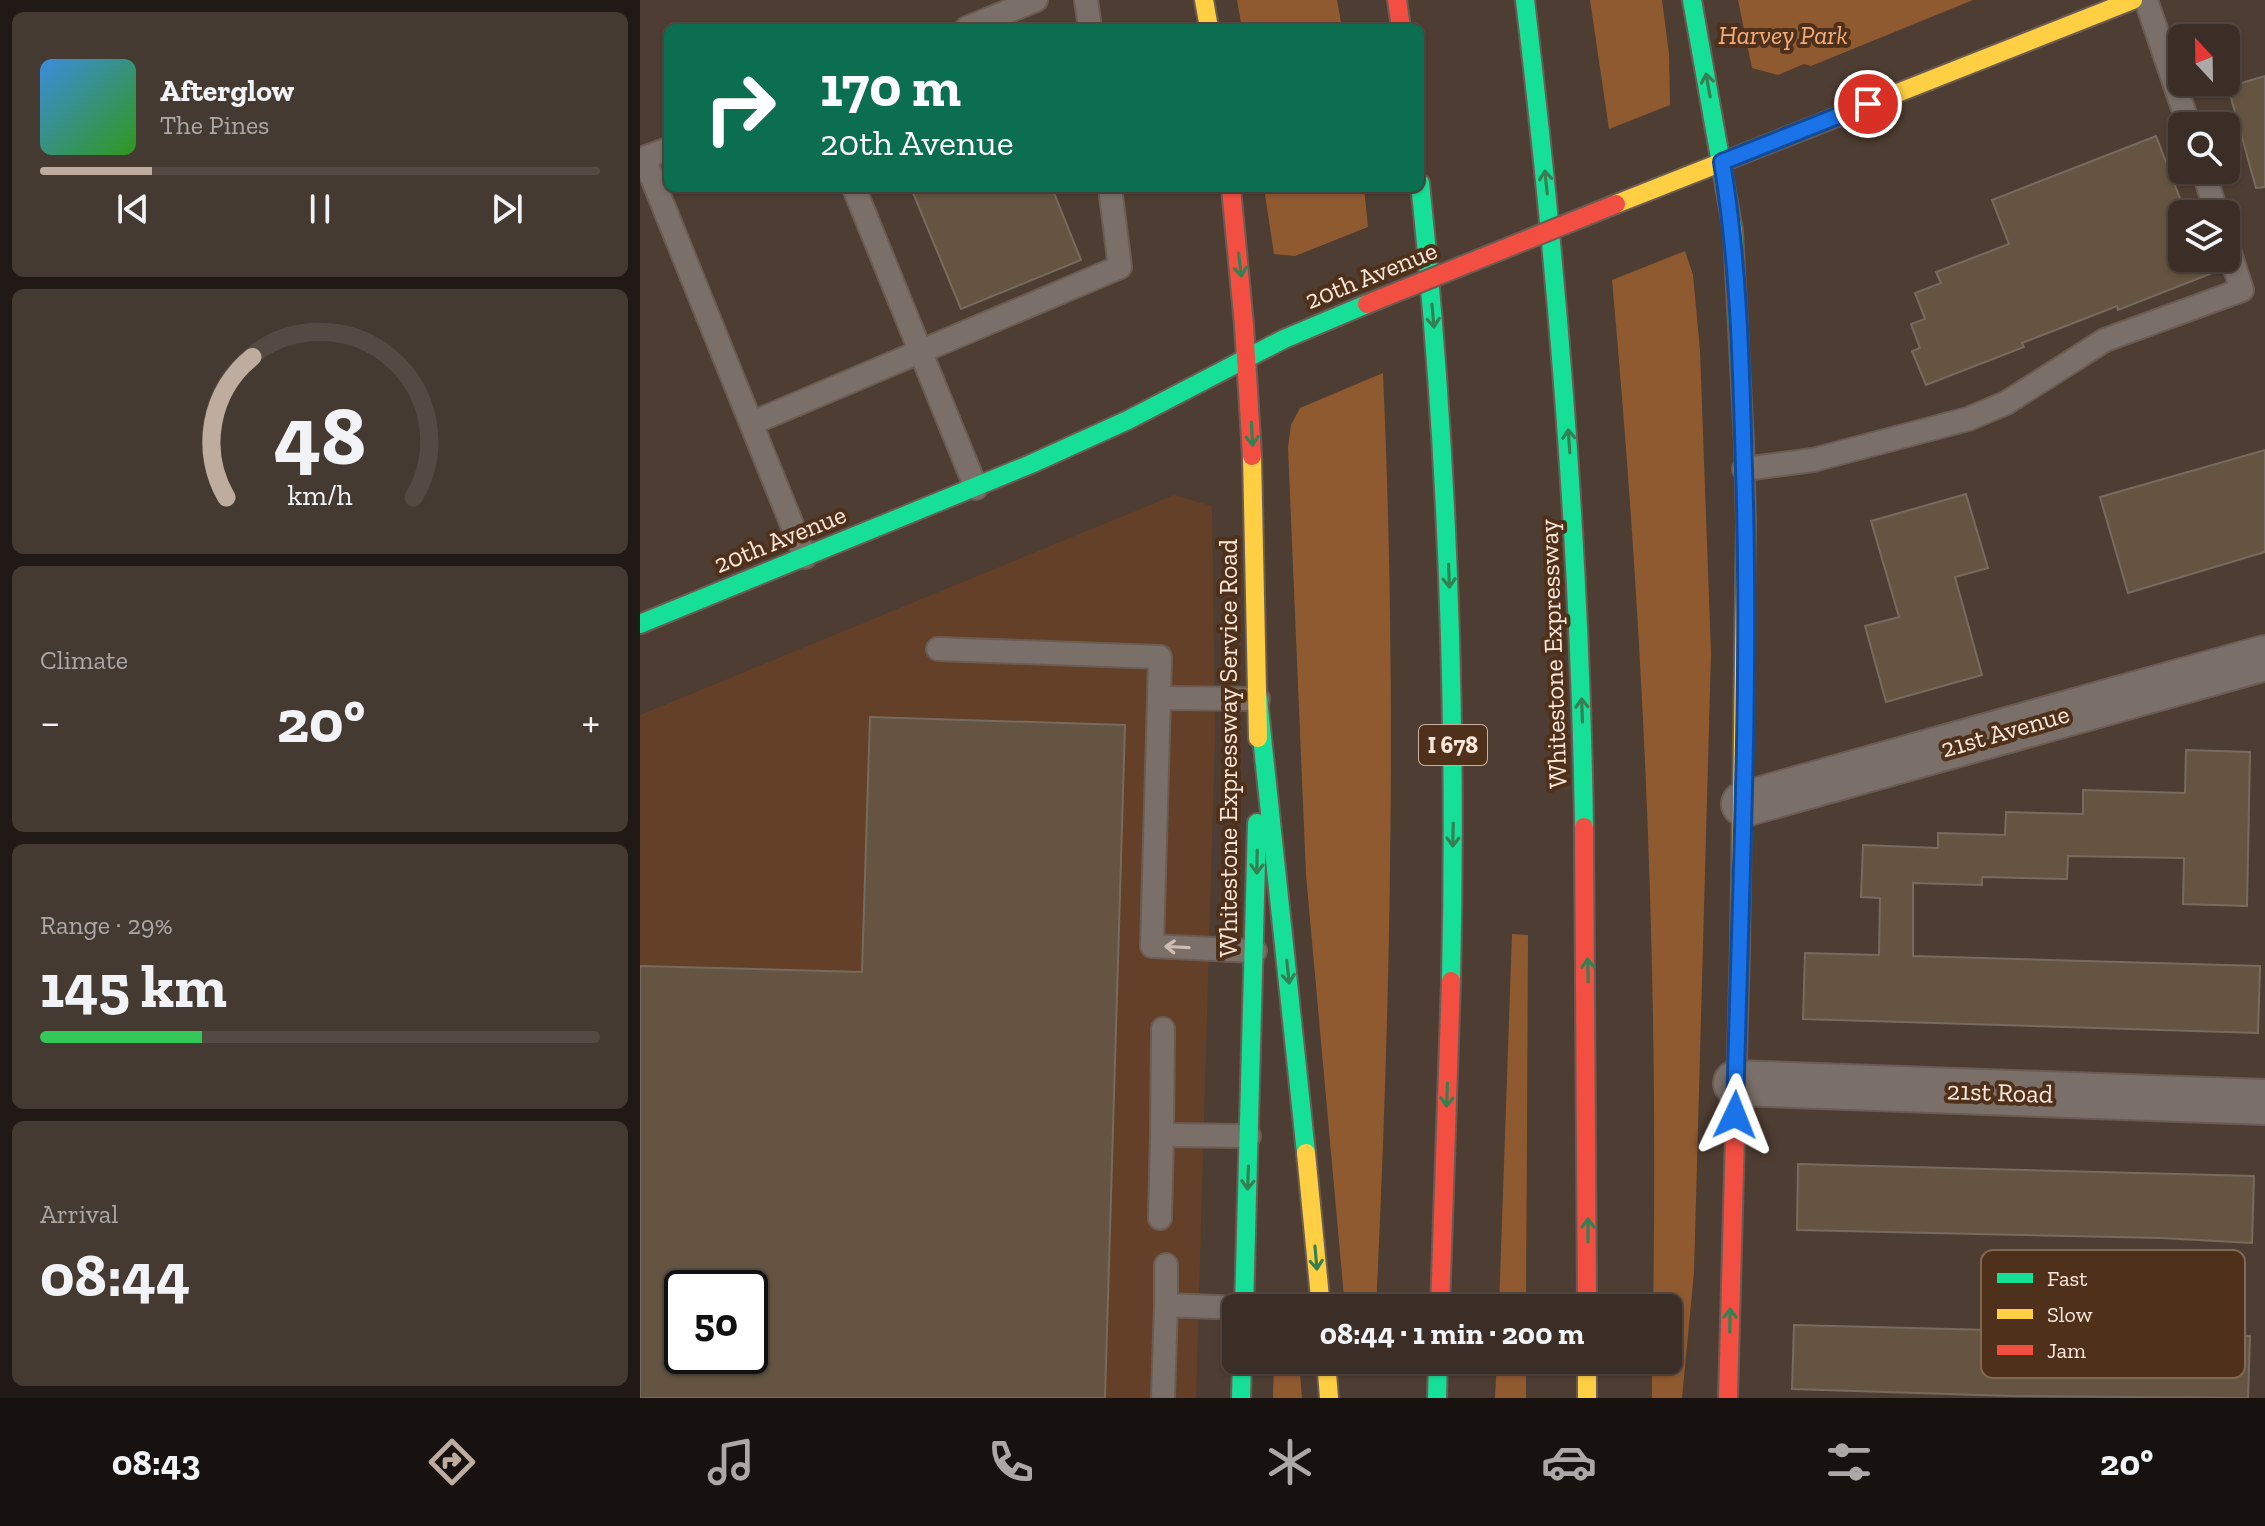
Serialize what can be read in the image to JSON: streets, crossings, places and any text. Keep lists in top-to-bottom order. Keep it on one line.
{"streets":{"main road":["20th Avenue","Whitestone Expressway","I 678","Whitestone Expressway Service Road"],"street":["21st Avenue","21st Road"]},"crossings":[["20th Avenue","Whitestone Expressway Service Road"]],"parks":["Harvey Park"],"legend":["Fast","Slow","Jam"],"north":"top","page":{"turn":["170 m","20th Avenue"],"song":["Afterglow","The Pines"],"tile":["Climate",["Range · 29%","145 km"],["Arrival","08:44"]],"heat":["−","20°","+"],"limit":"50","trip":"08:44 · 1 min · 200 m","tabs":["08:43","20°"],"gauge":["48","km/h"]}}
